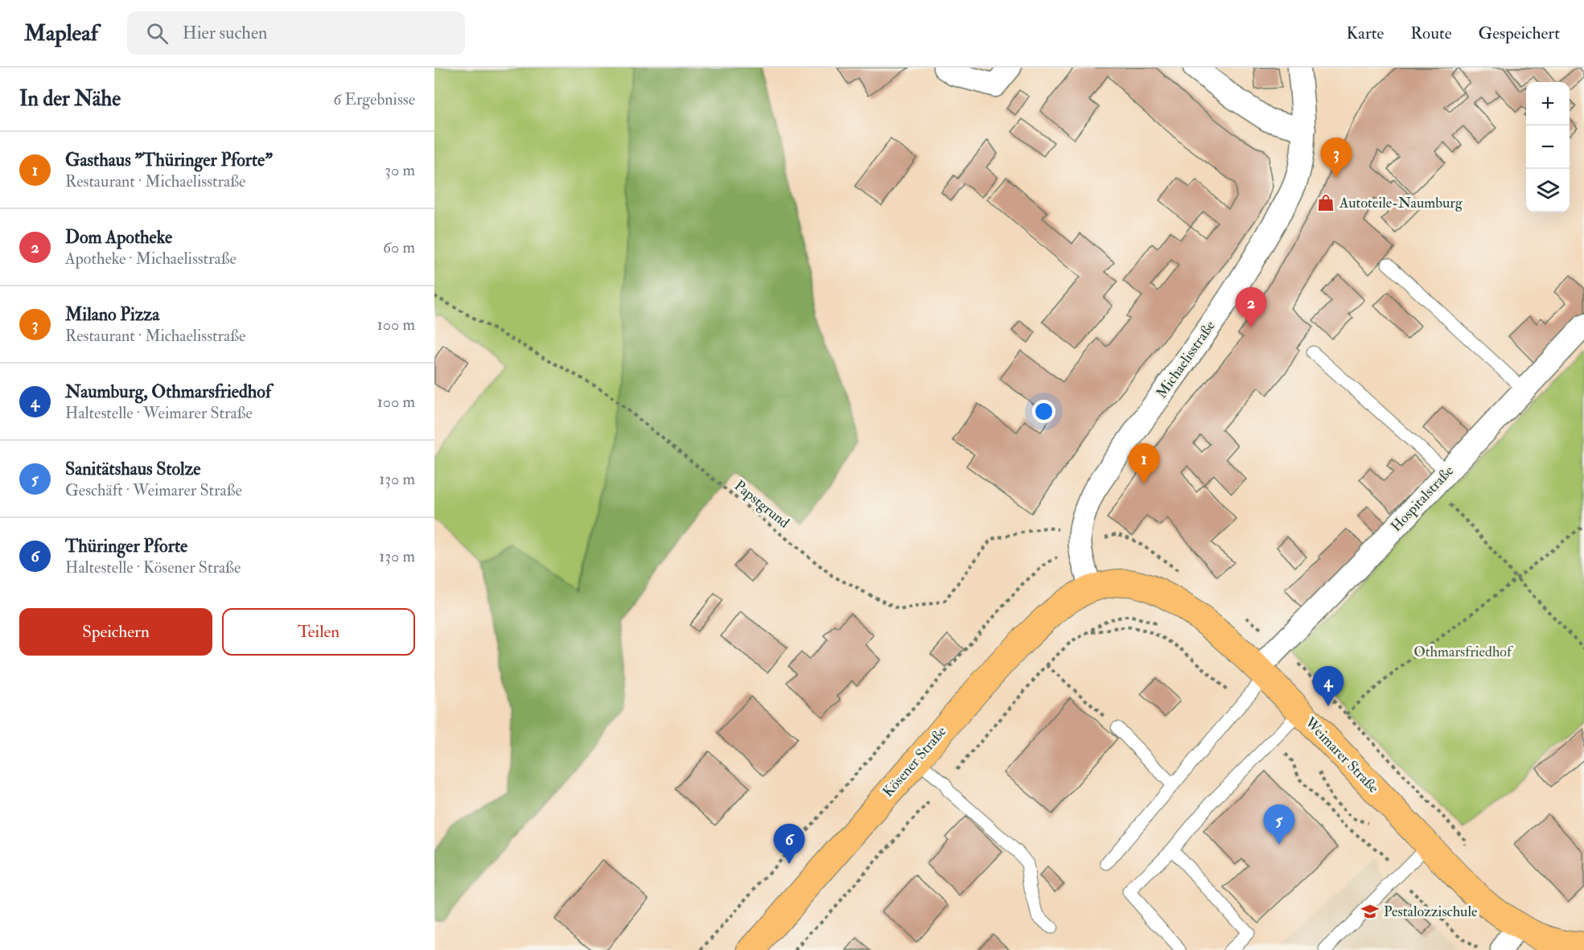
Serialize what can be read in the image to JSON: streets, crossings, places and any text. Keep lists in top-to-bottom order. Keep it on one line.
{"streets":{"main road":["Weimarer Straße","Kösener Straße"],"street":["Michaelisstraße","Hospitalstraße"],"path":["Papstgrund"]},"crossings":[["Michaelisstraße","Papstgrund"],["Michaelisstraße","Weimarer Straße"],["Michaelisstraße","Kösener Straße"],["Hospitalstraße","Weimarer Straße"],["Weimarer Straße","Kösener Straße"]],"parks":["Othmarsfriedhof"],"places":{"shop":["Autoteile-Naumburg"],"school or university":["Pestalozzischule"]},"page":{"header":"Mapleaf","search":"Hier suchen","nav":["Karte","Route","Gespeichert"],"heading":["In der Nähe","6 Ergebnisse"],"map_buttons":["+","−"],"list":[{"mark":"1","name":"Gasthaus \"Thüringer Pforte\"","note":"Restaurant · Michaelisstraße","value":"30 m"},{"mark":"2","name":"Dom Apotheke","note":"Apotheke · Michaelisstraße","value":"60 m"},{"mark":"3","name":"Milano Pizza","note":"Restaurant · Michaelisstraße","value":"100 m"},{"mark":"4","name":"Naumburg, Othmarsfriedhof","note":"Haltestelle · Weimarer Straße","value":"100 m"},{"mark":"5","name":"Sanitätshaus Stolze","note":"Geschäft · Weimarer Straße","value":"130 m"},{"mark":"6","name":"Thüringer Pforte","note":"Haltestelle · Kösener Straße","value":"130 m"}],"pins":["3","2","1","4","5","6"],"buttons":["Speichern","Teilen"]}}
